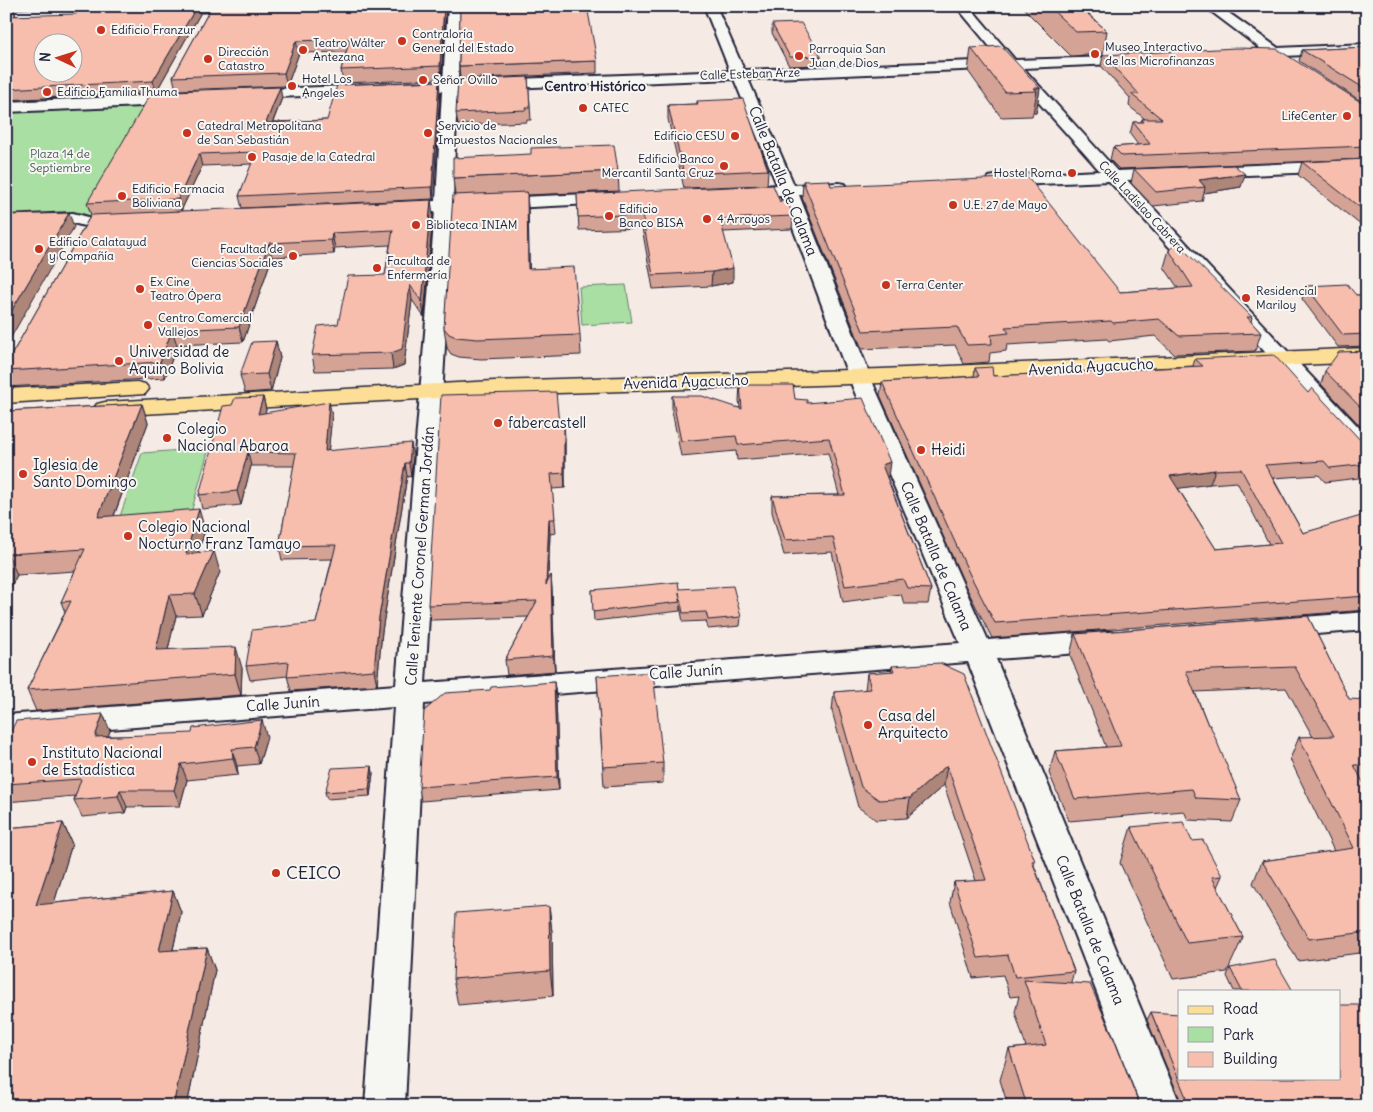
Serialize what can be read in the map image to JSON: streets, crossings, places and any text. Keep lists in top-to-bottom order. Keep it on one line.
{"streets":{"main road":["Avenida Ayacucho"],"street":["Calle Esteban Arze","Calle Batalla de Calama","Calle Ladislao Cabrera","Calle Teniente Coronel German Jordán","Calle Junín"]},"crossings":[["Calle Esteban Arze","Calle Batalla de Calama"],["Calle Esteban Arze","Calle Ladislao Cabrera"],["Calle Esteban Arze","Calle Teniente Coronel German Jordán"],["Calle Batalla de Calama","Avenida Ayacucho"],["Calle Batalla de Calama","Calle Junín"],["Calle Ladislao Cabrera","Avenida Ayacucho"],["Avenida Ayacucho","Calle Teniente Coronel German Jordán"],["Calle Teniente Coronel German Jordán","Calle Junín"]],"districts":["Centro Histórico"],"parks":["Plaza 14 de Septiembre"],"places":["Edificio Franzur","Contraloría General del Estado","Teatro Wálter Antezana","Museo Interactivo de las Microfinanzas","Parroquia San Juan de Dios","Dirección Catastro","Señor Ovillo","Hotel Los Angeles","Edificio Familia Thuma","CATEC","LifeCenter","Catedral Metropolitana de San Sebastián","Servicio de Impuestos Nacionales","Edificio CESU","Pasaje de la Catedral","Edificio Banco Mercantil Santa Cruz","Hostel Roma","Edificio Farmacia Boliviana","U.E. 27 de Mayo","Edificio Banco BISA","4 Arroyos","Biblioteca INIAM","Edificio Calatayud y Compañía","Facultad de Ciencias Sociales","Facultad de Enfermería","Terra Center","Ex Cine Teatro Ópera","Residencial Mariloy","Centro Comercial Vallejos","Universidad de Aquino Bolivia","fabercastell","Colegio Nacional Abaroa","Heidi","Iglesia de Santo Domingo","Colegio Nacional Nocturno Franz Tamayo","Casa del Arquitecto","Instituto Nacional de Estadística","CEICO"],"legend":["Road","Park","Building"],"north":"left"}
